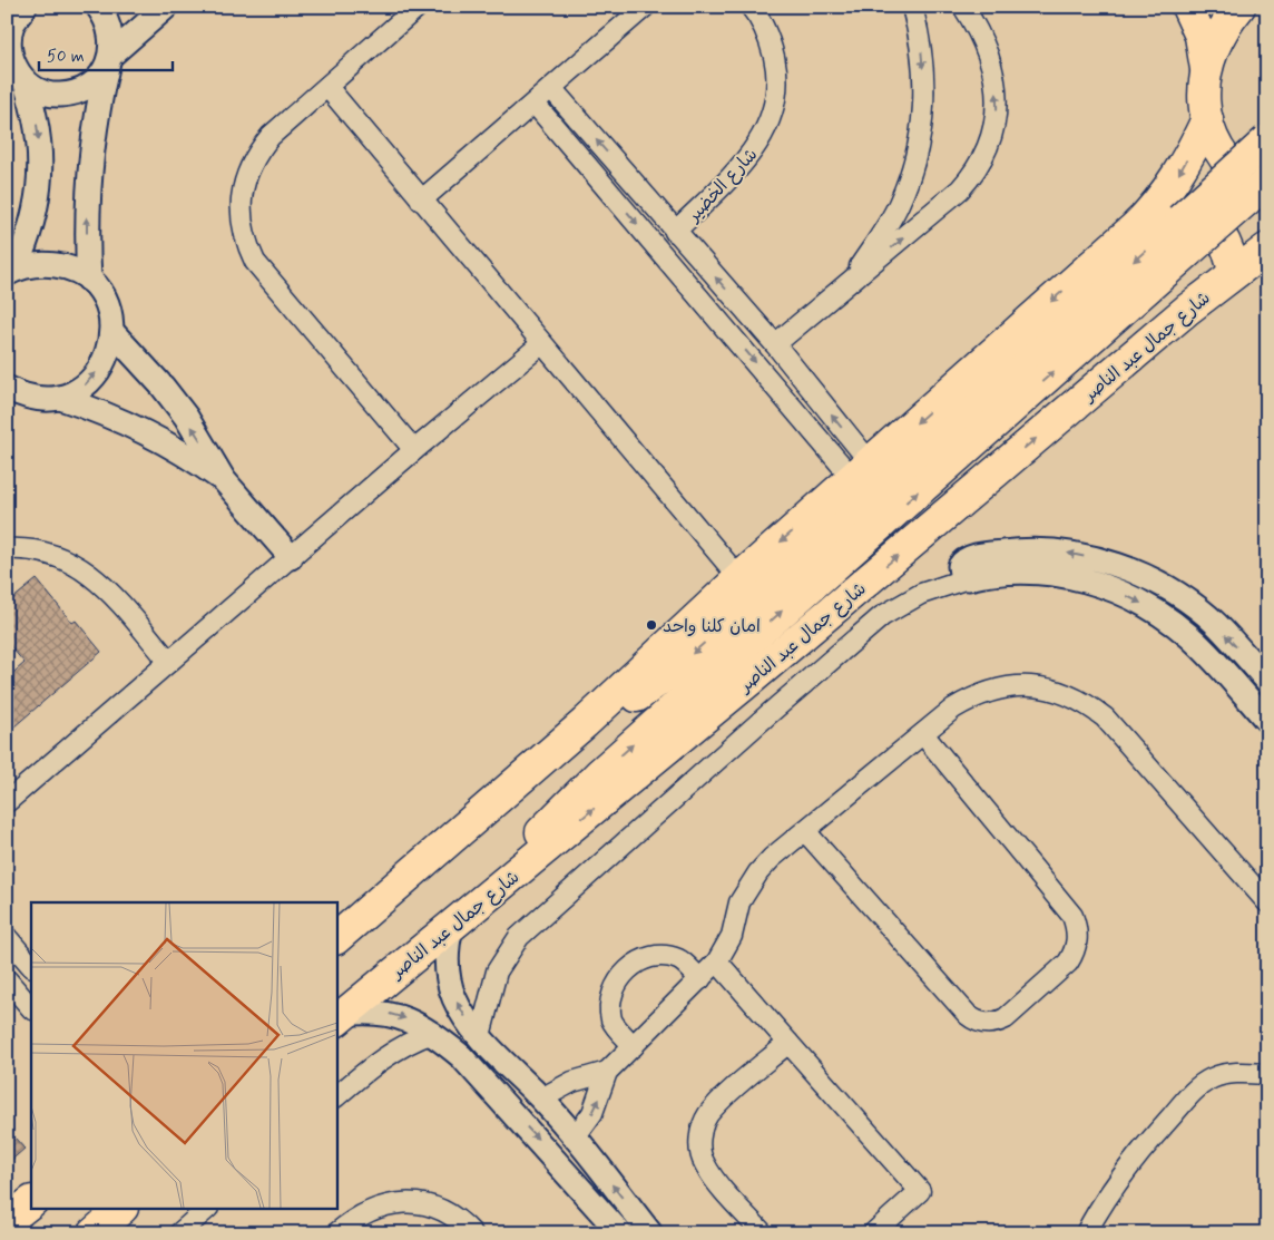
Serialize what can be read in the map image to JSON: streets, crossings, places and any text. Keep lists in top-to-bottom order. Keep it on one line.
{"streets":{"main road":["شارع جمال عبد الناصر"],"street":["شارع الخضير"]},"places":["امان كلنا واحد"],"scale_bar":"50 m"}
